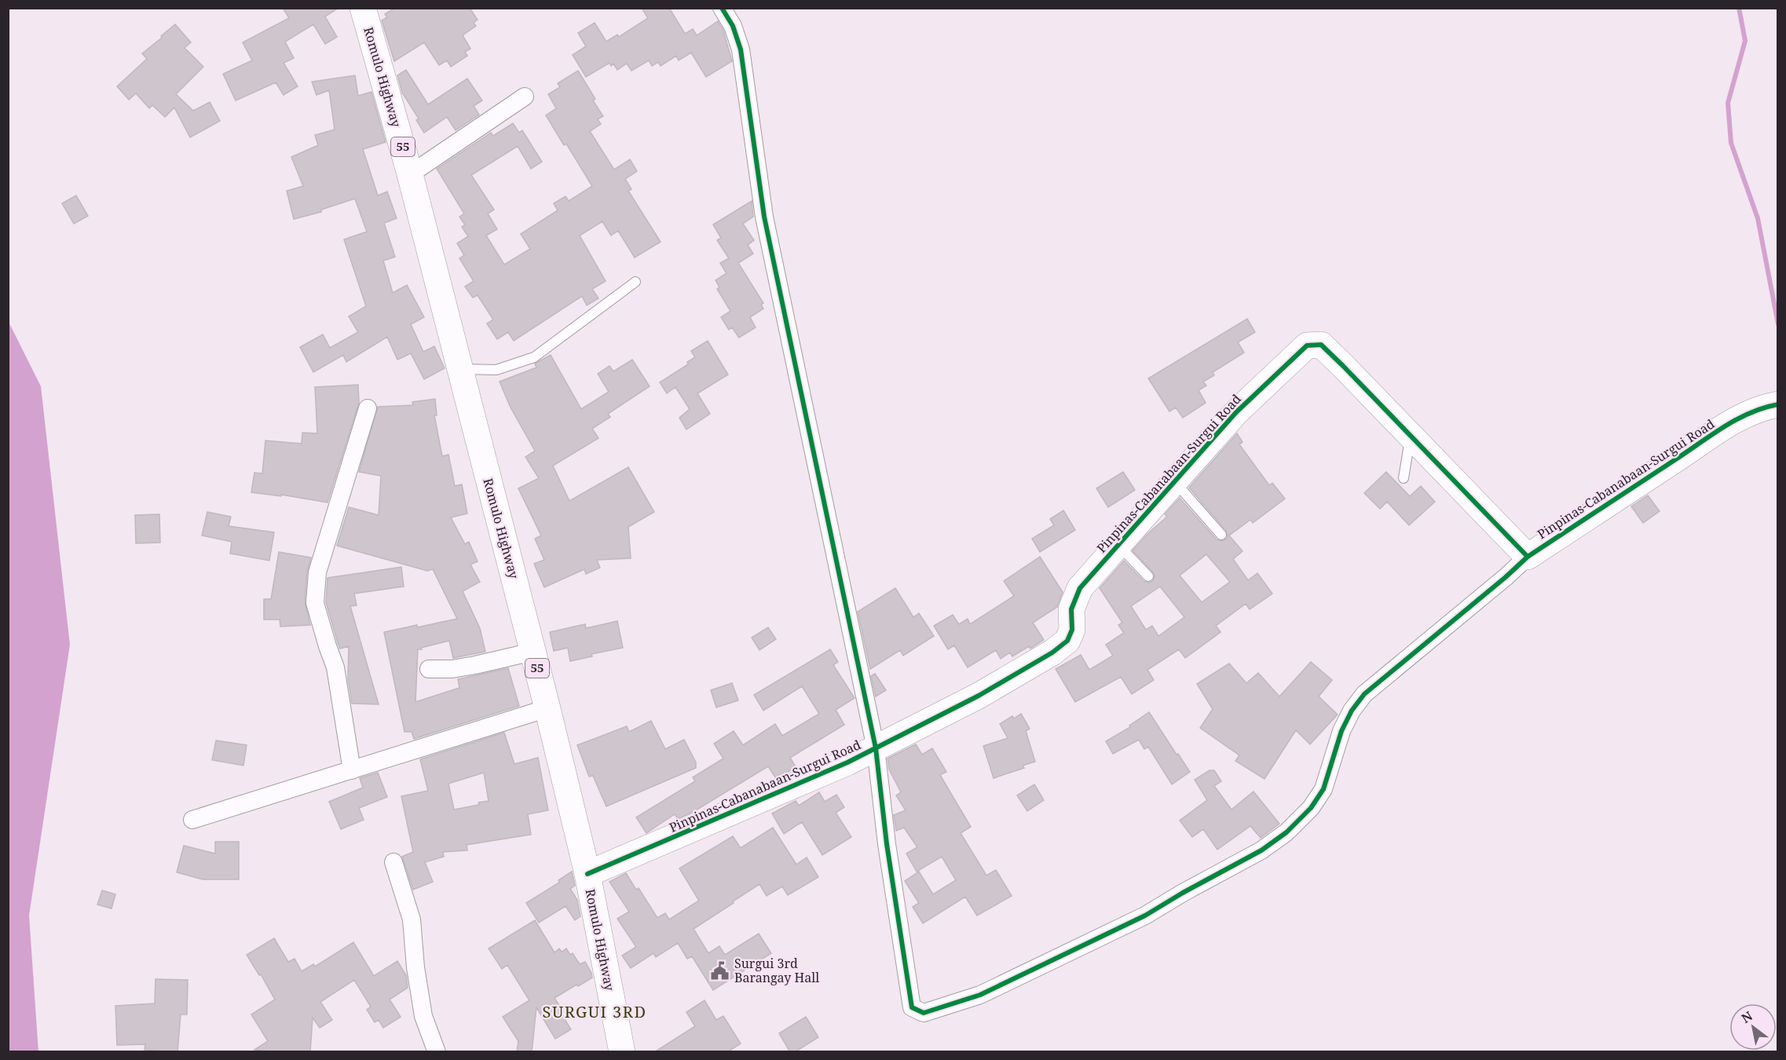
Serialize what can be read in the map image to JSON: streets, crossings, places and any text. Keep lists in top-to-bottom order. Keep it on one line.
{"streets":{"main road":["Romulo Highway","55","Pinpinas-Cabanabaan-Surgui Road"]},"crossings":[["Romulo Highway","Pinpinas-Cabanabaan-Surgui Road"]],"districts":["SURGUI 3RD"],"places":{"public building":["Surgui 3rd Barangay Hall"]},"north":"top left"}
